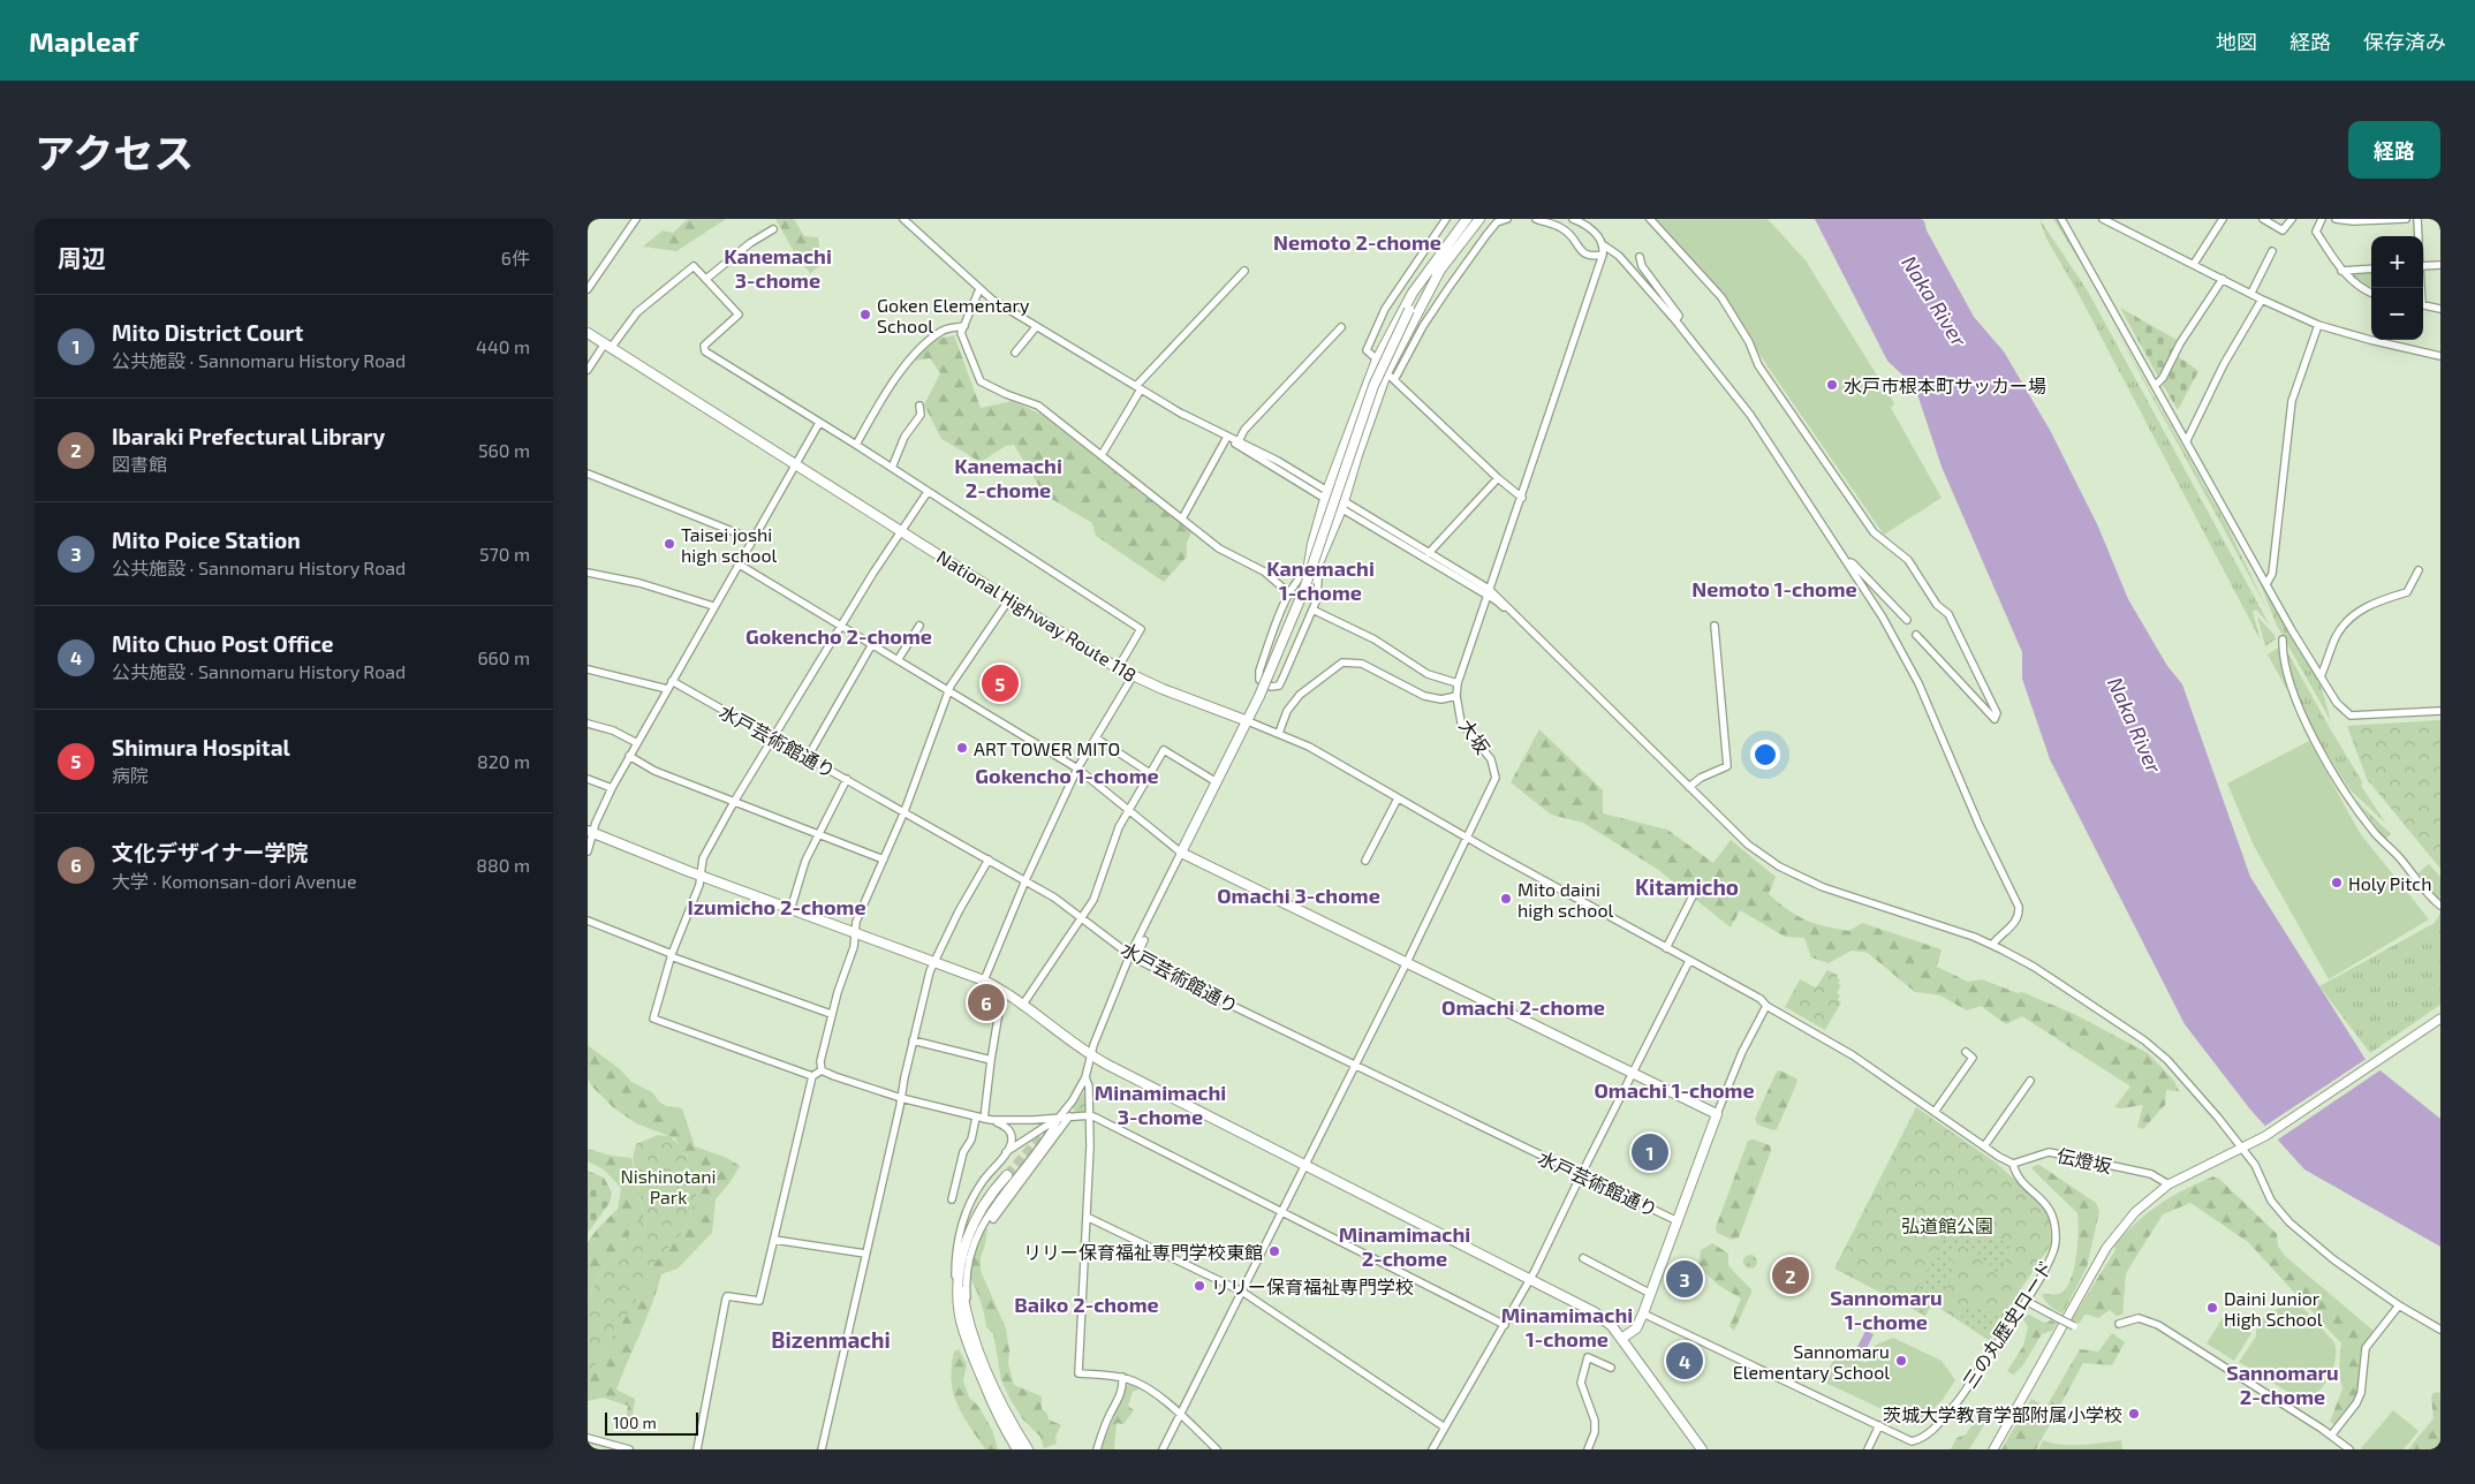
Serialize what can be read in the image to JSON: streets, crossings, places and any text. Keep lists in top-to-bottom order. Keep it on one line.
{"streets":{"highway":["National Highway Route 118"],"street":["大坂","水戸芸術館通り","伝燈坂","三の丸歴史ロード"]},"crossings":[["大坂","水戸芸術館通り"],["伝燈坂","三の丸歴史ロード"]],"districts":["Nemoto 2-chome","Kanemachi 3-chome","Kanemachi 2-chome","Kanemachi 1-chome","Nemoto 1-chome","Gokencho 2-chome","Gokencho 1-chome","Kitamicho","Omachi 3-chome","Izumicho 2-chome","Omachi 2-chome","Omachi 1-chome","Minamimachi 3-chome","Minamimachi 2-chome","Sannomaru 1-chome","Baiko 2-chome","Minamimachi 1-chome","Bizenmachi","Sannomaru 2-chome"],"water":["Naka River"],"parks":["Nishinotani Park","弘道館公園"],"places":["Goken Elementary School","水戸市根本町サッカー場","Taisei joshi high school","ART TOWER MITO","Holy Pitch","Mito daini high school","リリー保育福祉専門学校東館","リリー保育福祉専門学校","Daini Junior High School","Sannomaru Elementary School","茨城大学教育学部附属小学校"],"scale_bar":"100 m","page":{"header":"Mapleaf","nav":["地図","経路","保存済み"],"title":"アクセス","buttons":"経路","heading":["周辺","6件"],"map_buttons":["+","−"],"list":[{"mark":"1","name":"Mito District Court","note":"公共施設 · Sannomaru History Road","value":"440 m"},{"mark":"2","name":"Ibaraki Prefectural Library","note":"図書館","value":"560 m"},{"mark":"3","name":"Mito Poice Station","note":"公共施設 · Sannomaru History Road","value":"570 m"},{"mark":"4","name":"Mito Chuo Post Office","note":"公共施設 · Sannomaru History Road","value":"660 m"},{"mark":"5","name":"Shimura Hospital","note":"病院","value":"820 m"},{"mark":"6","name":"文化デザイナー学院","note":"大学 · Komonsan-dori Avenue","value":"880 m"}],"pins":["5","6","1","2","3","4"],"scale":"100 m"}}
